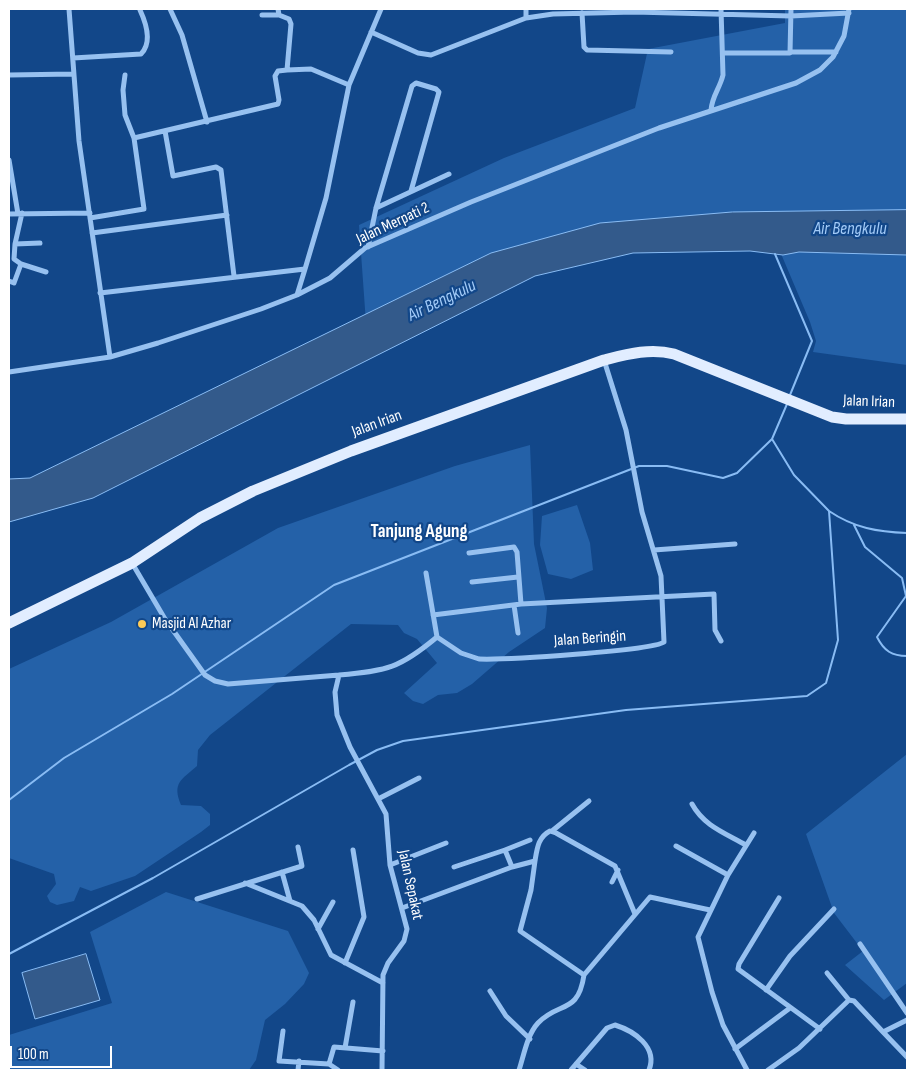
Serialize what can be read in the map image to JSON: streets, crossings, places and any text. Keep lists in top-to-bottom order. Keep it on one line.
{"streets":{"main road":["Jalan Irian"],"street":["Jalan Merpati 2","Jalan Beringin","Jalan Sepakat"]},"crossings":[["Jalan Irian","Jalan Beringin"]],"districts":["Tanjung Agung"],"water":["Air Bengkulu"],"places":["Masjid Al Azhar"],"scale_bar":"100 m"}
